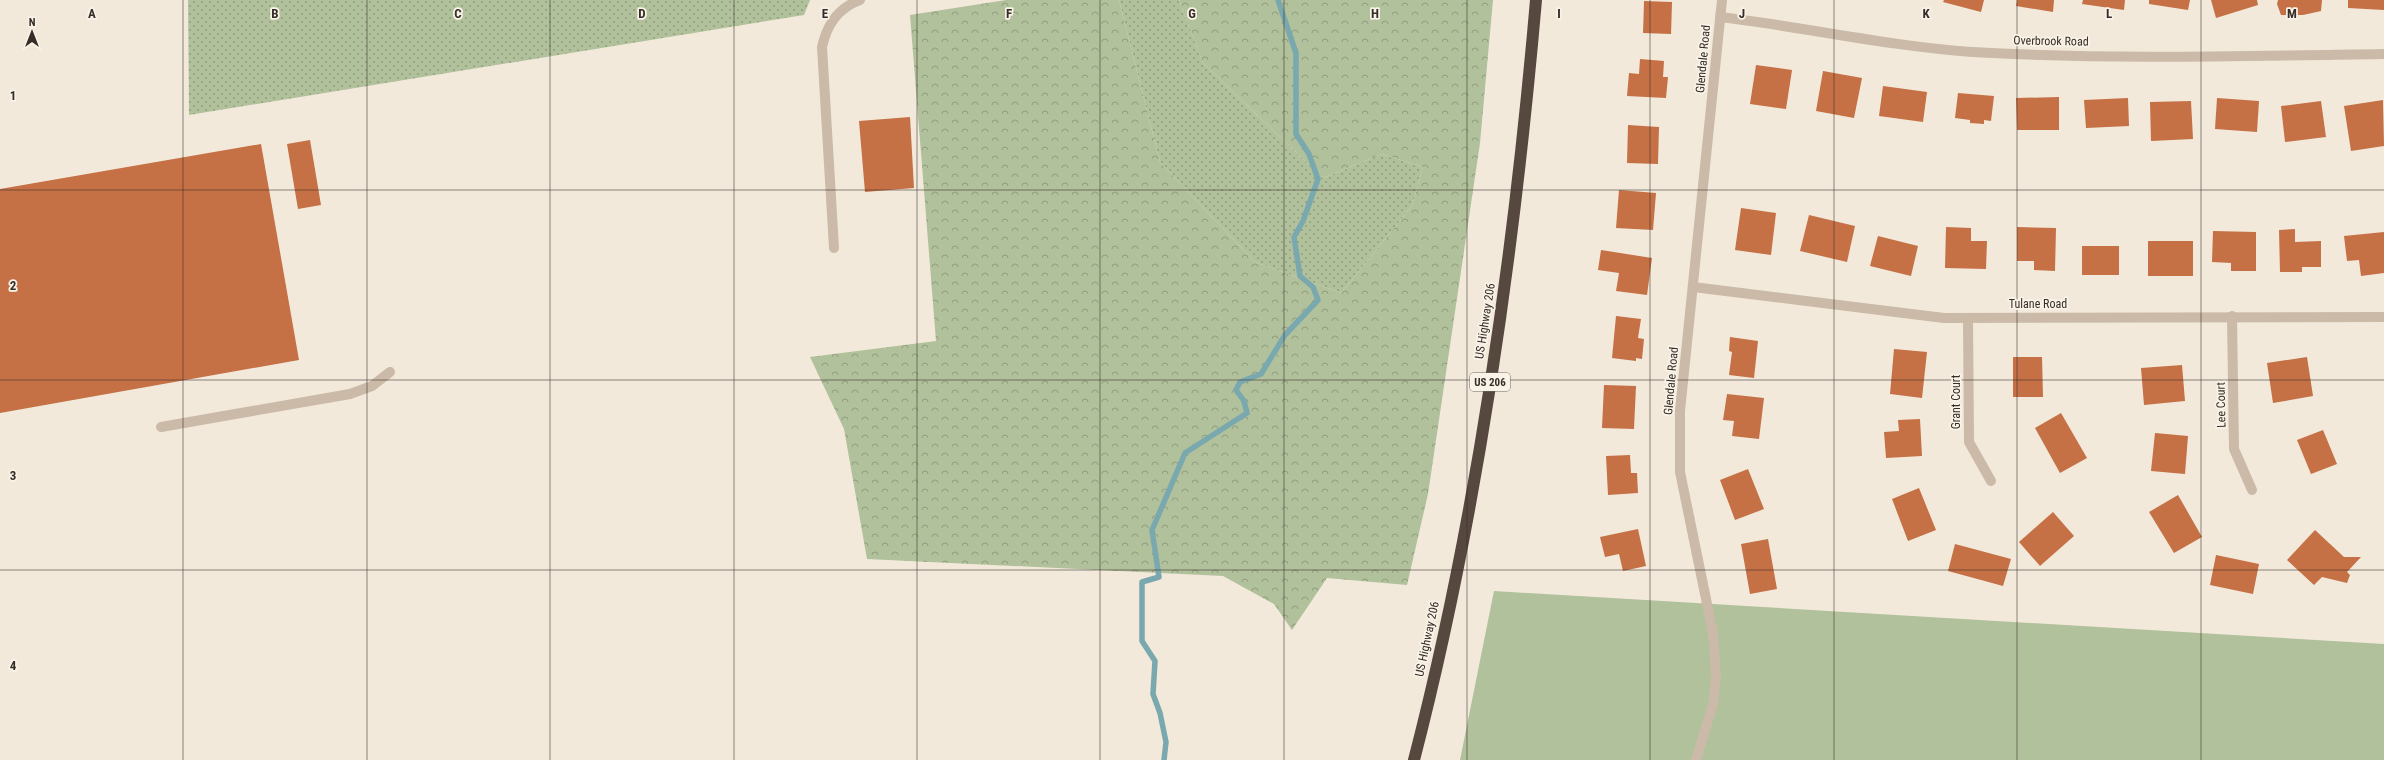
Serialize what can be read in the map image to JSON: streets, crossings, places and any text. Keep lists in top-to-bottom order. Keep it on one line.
{"streets":{"highway":["US Highway 206","US 206"],"street":["Overbrook Road","Glendale Road","Tulane Road","Grant Court","Lee Court"]},"crossings":[["Overbrook Road","Glendale Road"],["Glendale Road","Tulane Road"],["Tulane Road","Grant Court"],["Tulane Road","Lee Court"]],"north":"top","grid":{"columns":["A","B","C","D","E","F","G","H","I","J","K","L","M"],"rows":["1","2","3","4"]}}
